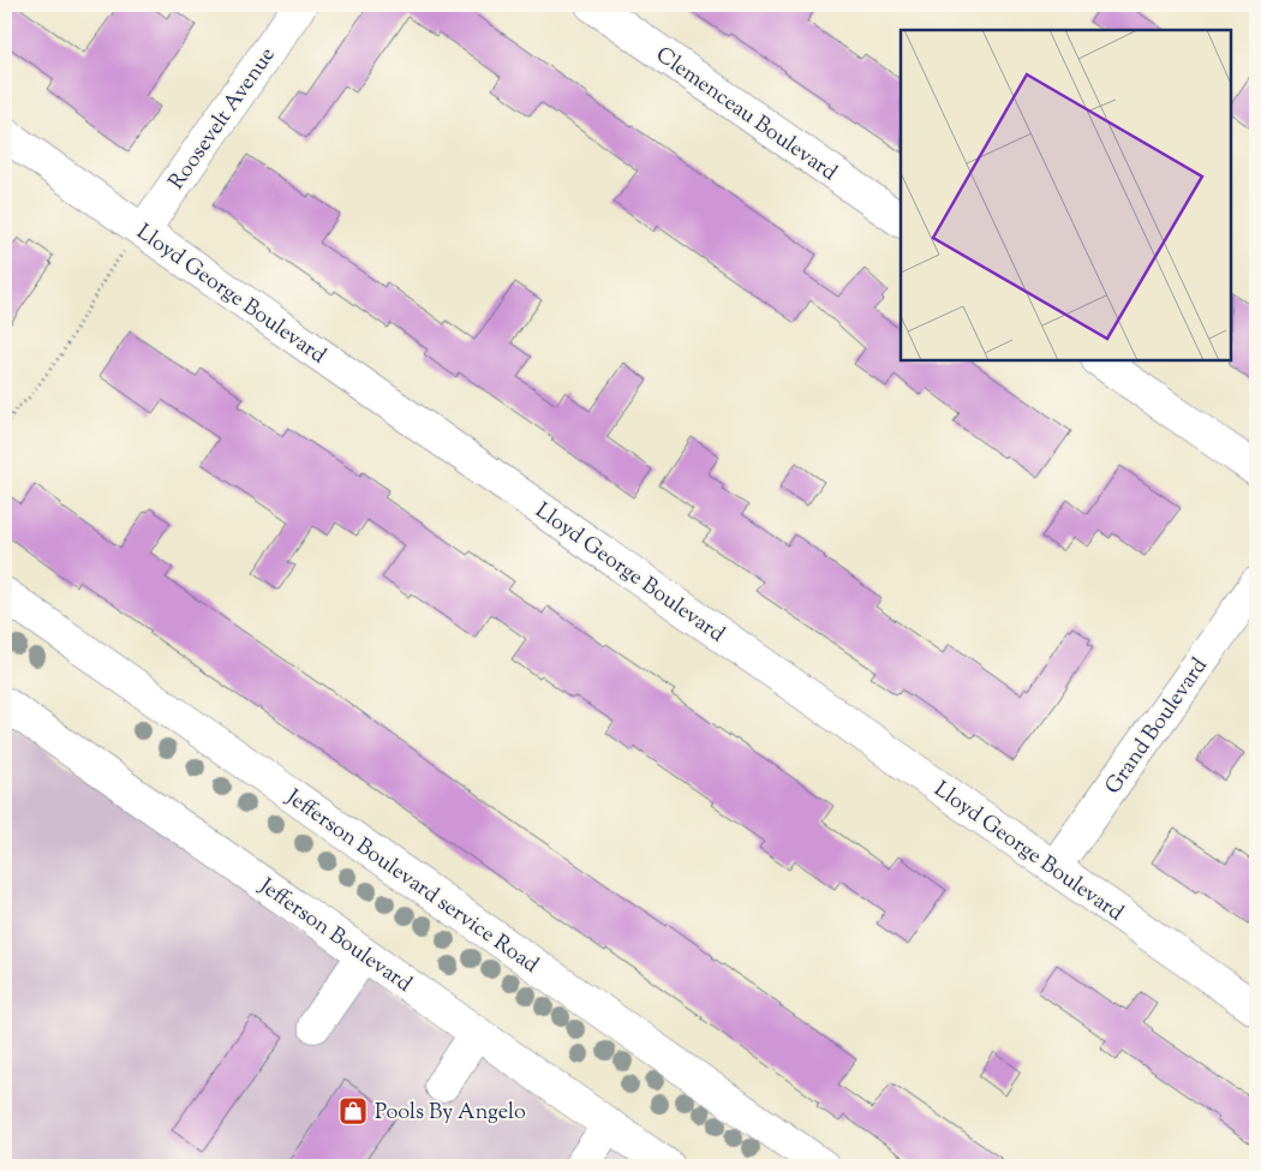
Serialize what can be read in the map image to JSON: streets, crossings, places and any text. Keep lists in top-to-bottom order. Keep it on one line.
{"streets":{"street":["Clemenceau Boulevard","Roosevelt Avenue","Lloyd George Boulevard","Grand Boulevard","Jefferson Boulevard service Road","Jefferson Boulevard"]},"crossings":[["Roosevelt Avenue","Lloyd George Boulevard"],["Lloyd George Boulevard","Grand Boulevard"]],"places":{"shop":["Pools By Angelo"]}}
